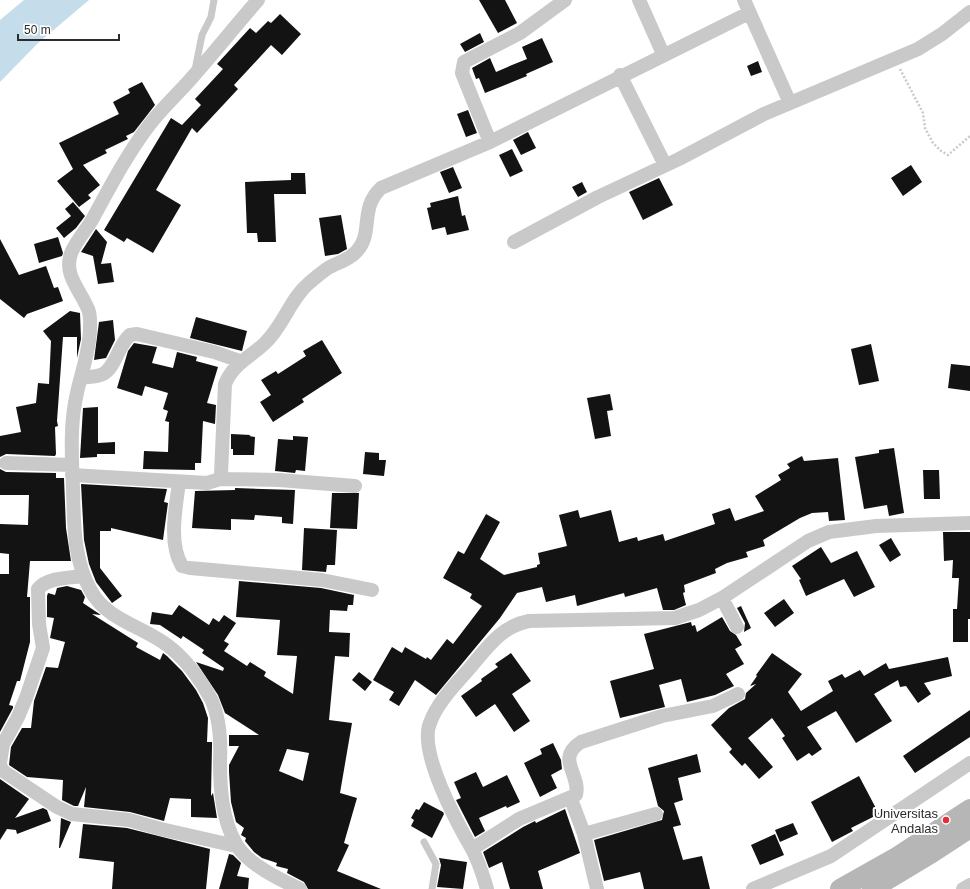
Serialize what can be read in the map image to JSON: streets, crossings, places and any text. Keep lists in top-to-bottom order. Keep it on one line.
{"places":["Universitas Andalas"],"scale_bar":"50 m"}
